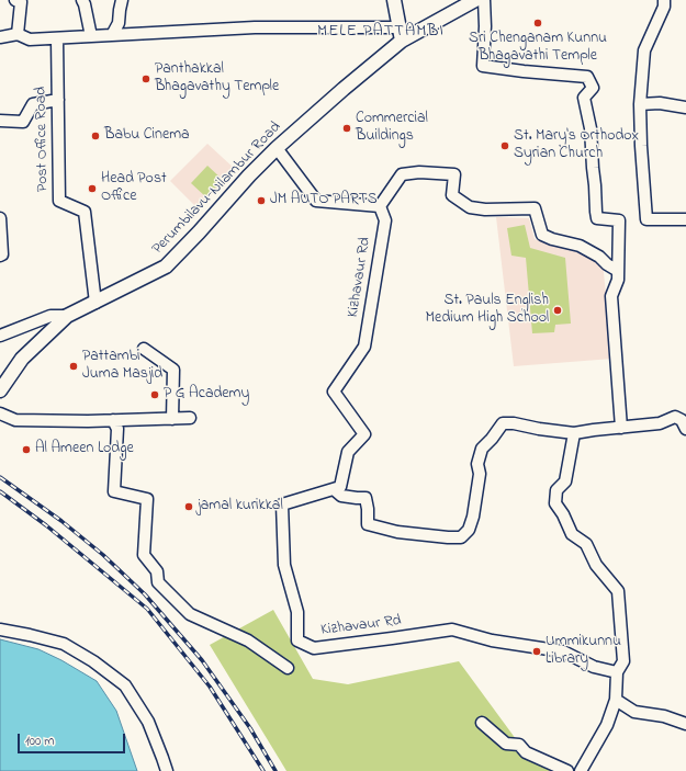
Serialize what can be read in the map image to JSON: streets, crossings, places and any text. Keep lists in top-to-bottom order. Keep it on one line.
{"streets":{"main road":["Perumbilavu-Nilambur Road"],"street":["Post Office Road","Kizhavaur Rd"]},"crossings":[["Post Office Road","Perumbilavu-Nilambur Road"]],"districts":["MELE PATTAMBI"],"places":["Sri Chenganam Kunnu Bhagavathi Temple","Panthakkal Bhagavathy Temple","Commercial Buildings","Babu Cinema","St. Mary's Orthodox Syrian Church","Head Post Office","JM AUTO PARTS","St. Pauls English Medium High School","Pattambi Juma Masjid","P G Academy","Al Ameen Lodge","jamal kurikkal","Ummikunnu Library"],"scale_bar":"100 m"}
